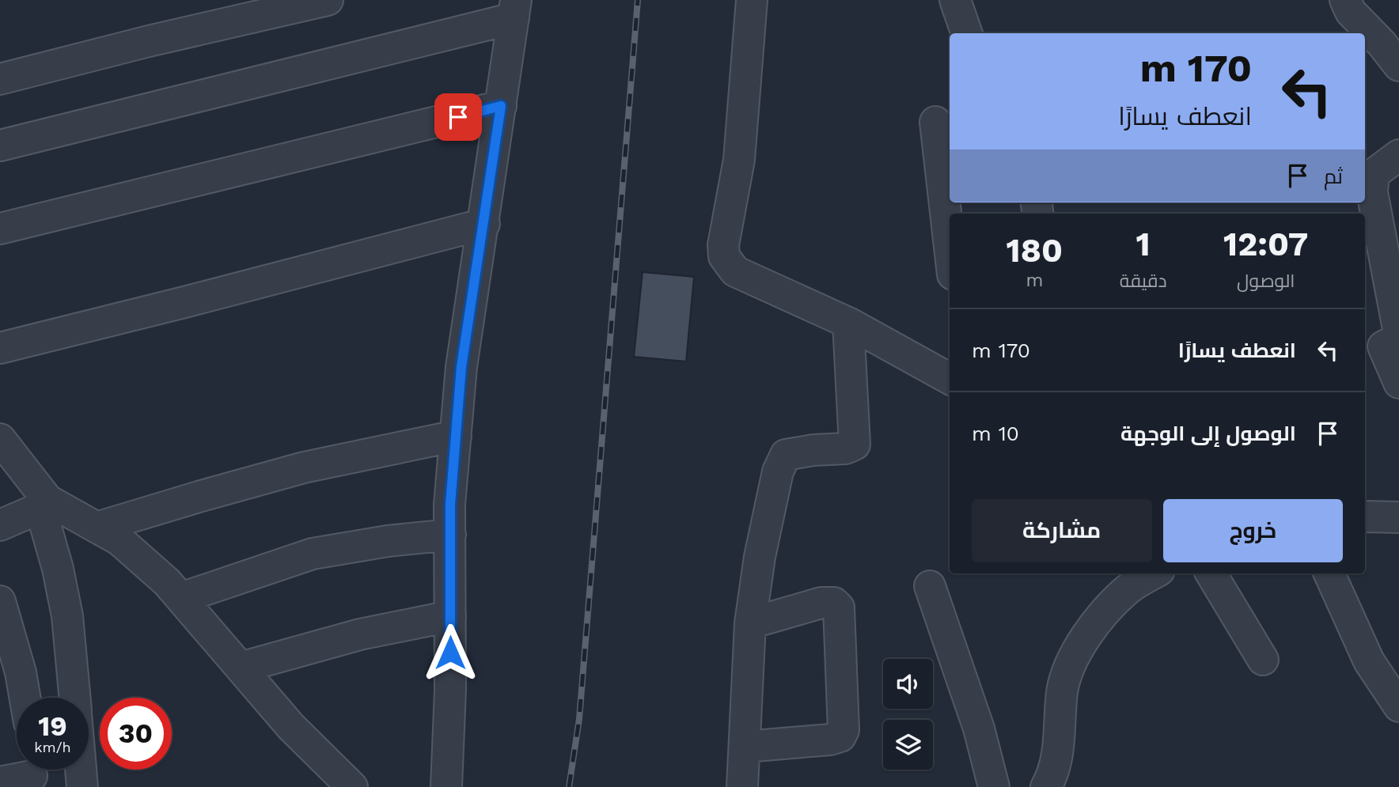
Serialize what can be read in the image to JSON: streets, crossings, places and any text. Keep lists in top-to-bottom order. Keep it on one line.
{"page":{"turn":["170 m","انعطف يسارًا"],"then":"ثم","eta":["12:07","الوصول","1","دقيقة","180","m"],"list":[{"name":"انعطف يسارًا","value":"170 m"},{"name":"الوصول إلى الوجهة","value":"10 m"}],"buttons":["خروج","مشاركة"],"speed":"19 km/h","limit":"30"}}
